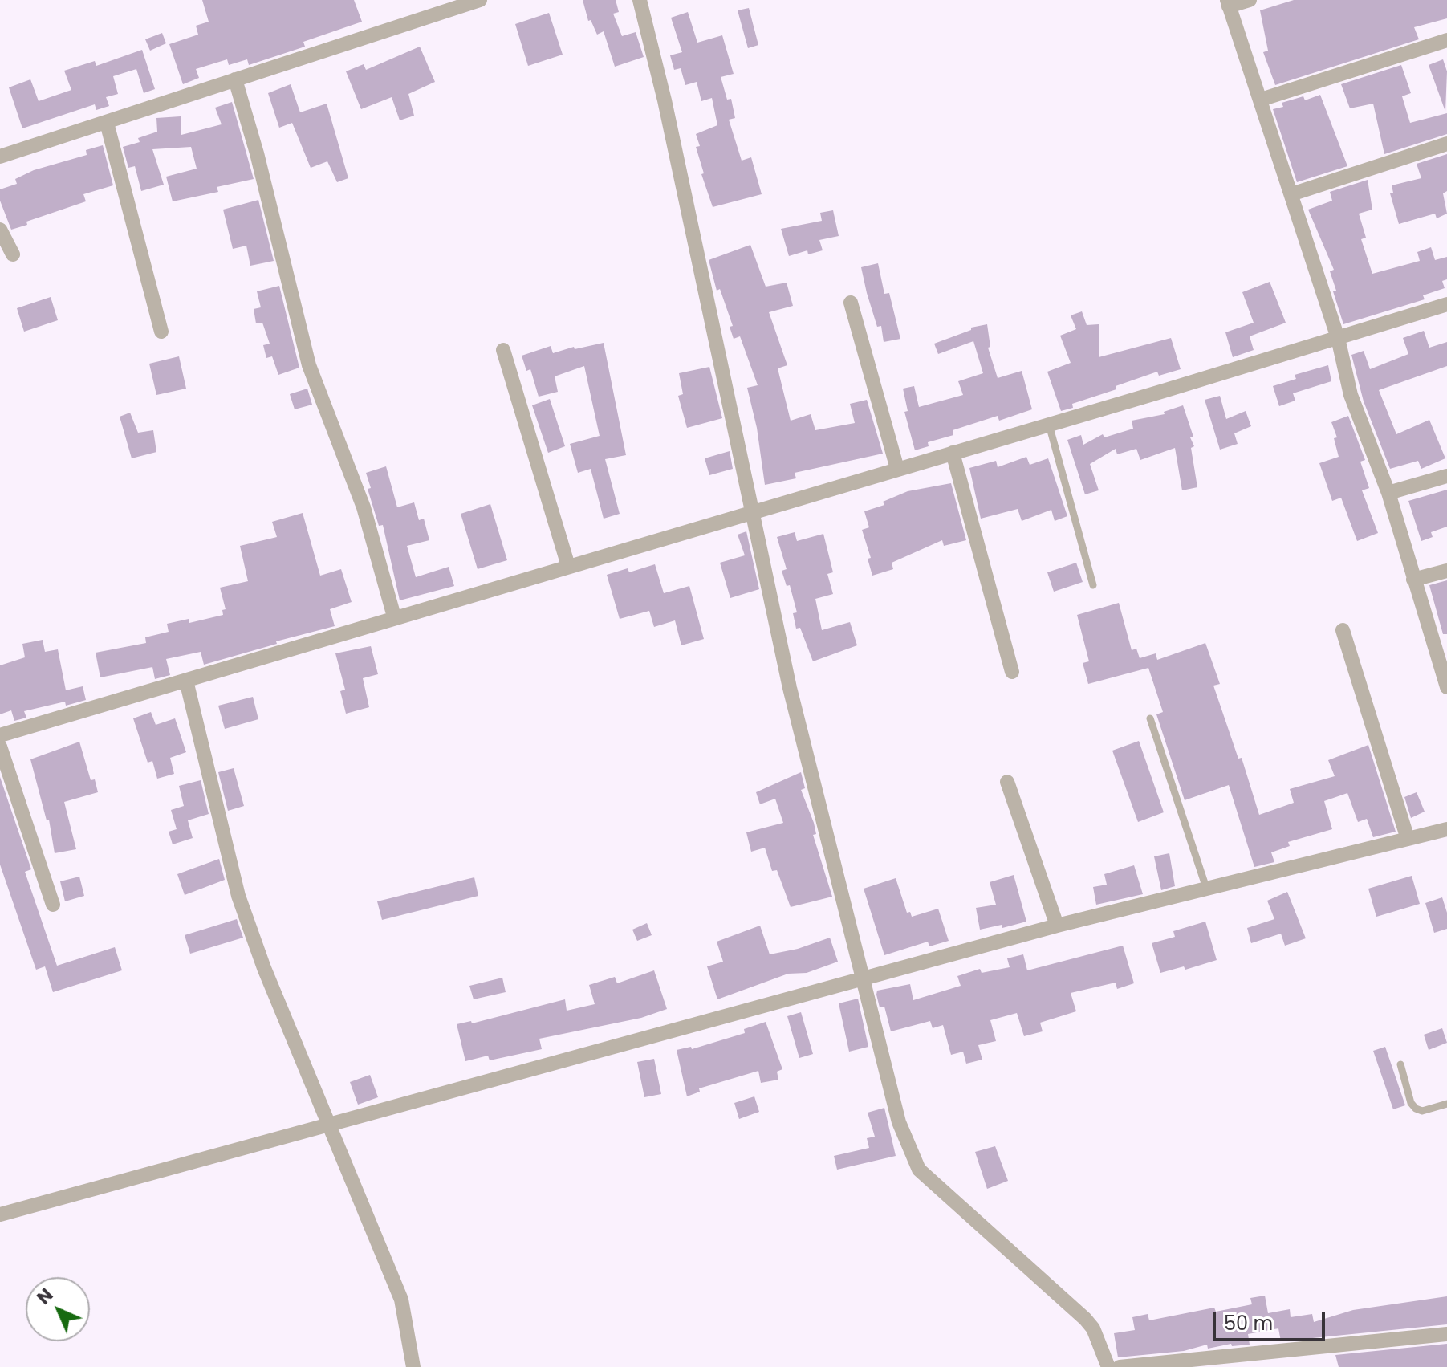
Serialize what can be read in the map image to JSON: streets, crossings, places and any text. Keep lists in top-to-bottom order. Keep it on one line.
{"scale_bar":"50 m","north":"top left"}
